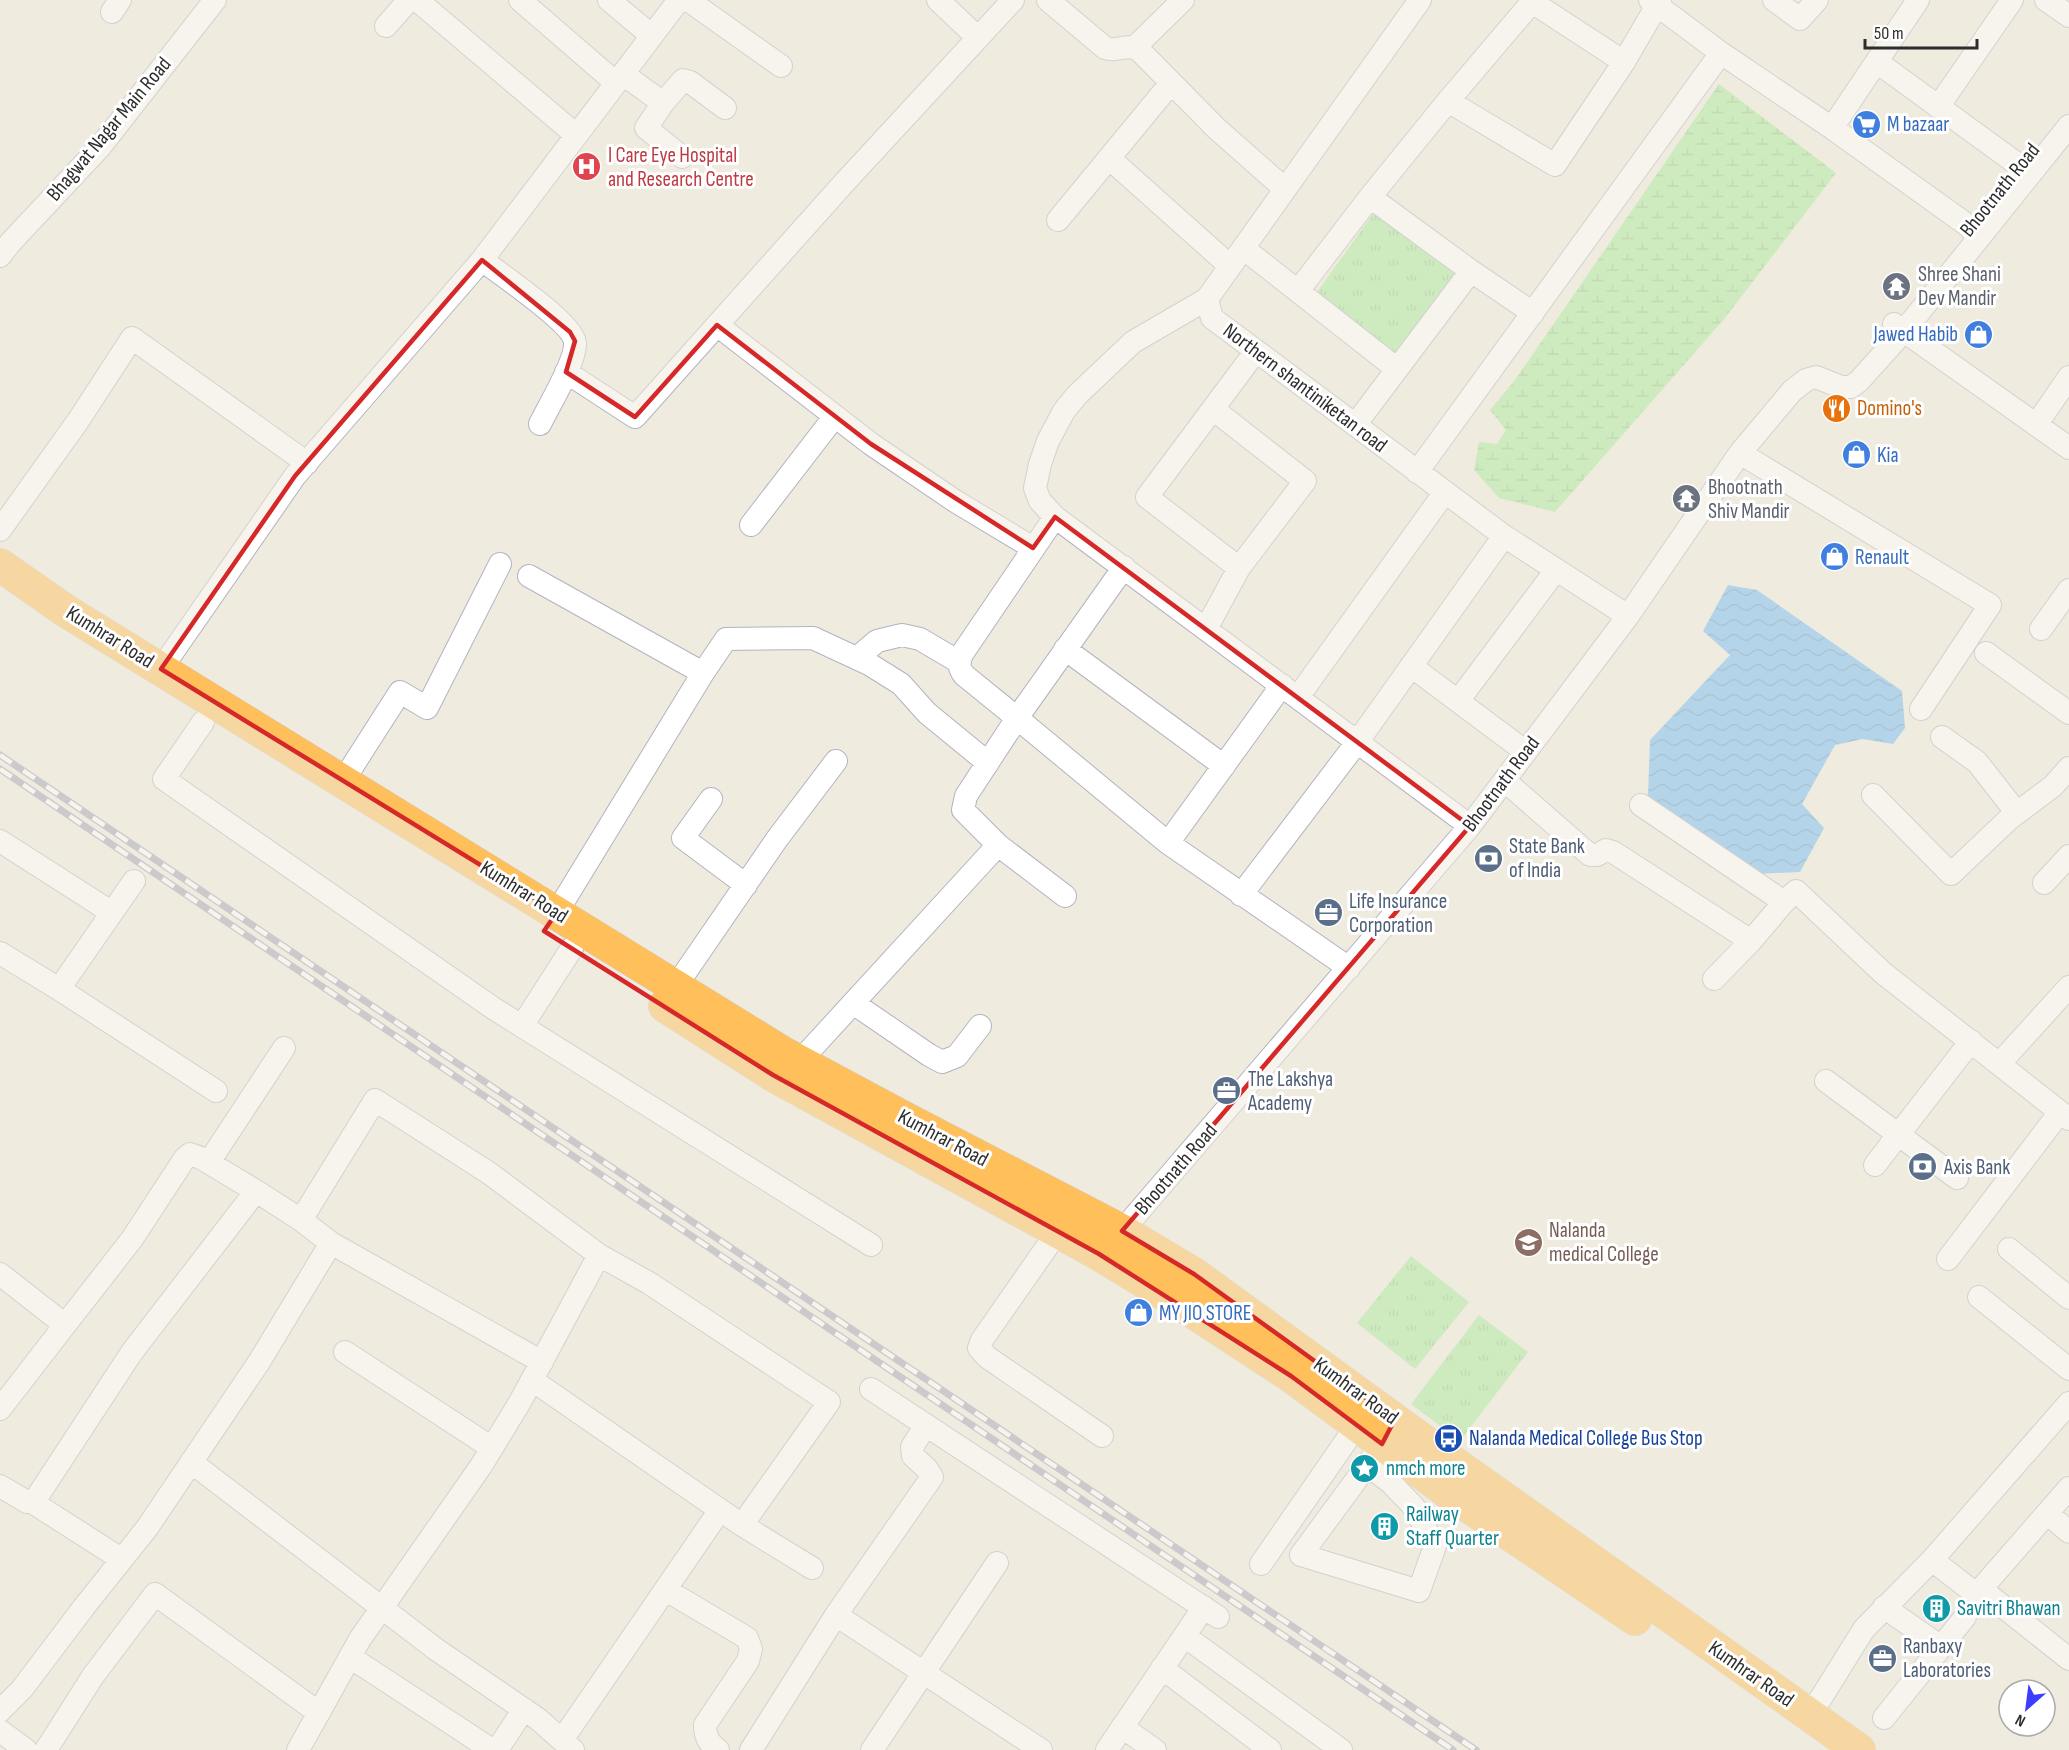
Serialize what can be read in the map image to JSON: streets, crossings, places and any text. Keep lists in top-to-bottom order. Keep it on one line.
{"streets":{"highway":["Kumhrar Road"],"street":["Bhagwat Nagar Main Road","Bhootnath Road","Northern shantiniketan road"]},"crossings":[["Bhootnath Road","Northern shantiniketan road"],["Bhootnath Road","Kumhrar Road"]],"places":{"supermarket":["M bazaar"],"hospital":["I Care Eye Hospital and Research Centre"],"temple":["Shree Shani Dev Mandir","Bhootnath Shiv Mandir"],"shop":["Jawed Habib","Kia","Renault","MY JIO STORE"],"restaurant":["Domino's"],"bank":["State Bank of India","Axis Bank"],"office":["Life Insurance Corporation","The Lakshya Academy","Ranbaxy Laboratories"],"school or university":["Nalanda medical College"],"bus stop":["Nalanda Medical College Bus Stop"],"place":["nmch more"],"building":["Railway Staff Quarter","Savitri Bhawan"]},"scale_bar":"50 m","north":"bottom left"}
